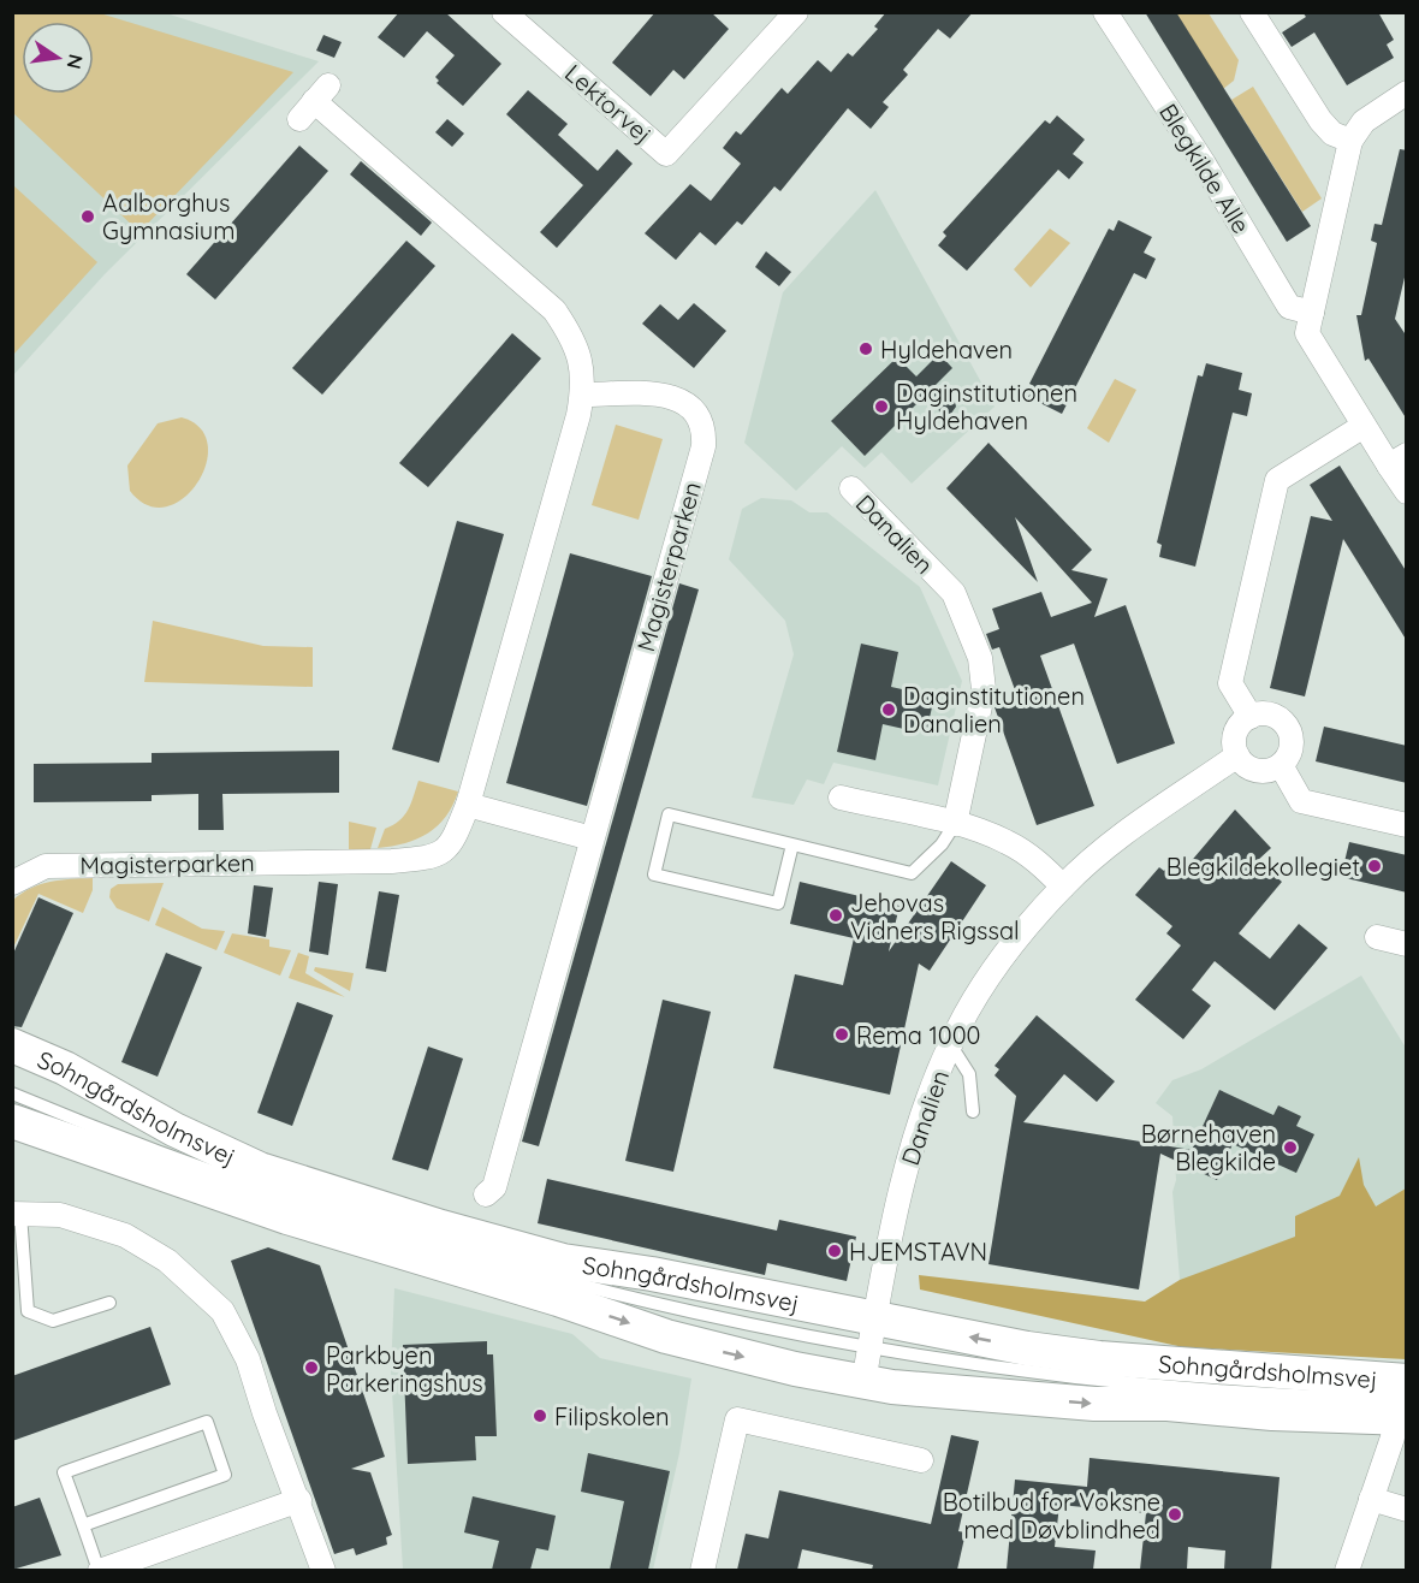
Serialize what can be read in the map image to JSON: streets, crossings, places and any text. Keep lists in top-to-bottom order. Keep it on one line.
{"streets":{"street":["Lektorvej","Blegkilde Alle","Danalien","Magisterparken","Sohngårdsholmsvej"]},"crossings":[["Danalien","Sohngårdsholmsvej"]],"places":["Aalborghus Gymnasium","Hyldehaven","Daginstitutionen Hyldehaven","Daginstitutionen Danalien","Blegkildekollegiet","Jehovas Vidners Rigssal","Rema 1000","Børnehaven Blegkilde","HJEMSTAVN","Parkbyen Parkeringshus","Filipskolen","Botilbud for Voksne med Døvblindhed"],"north":"right"}
